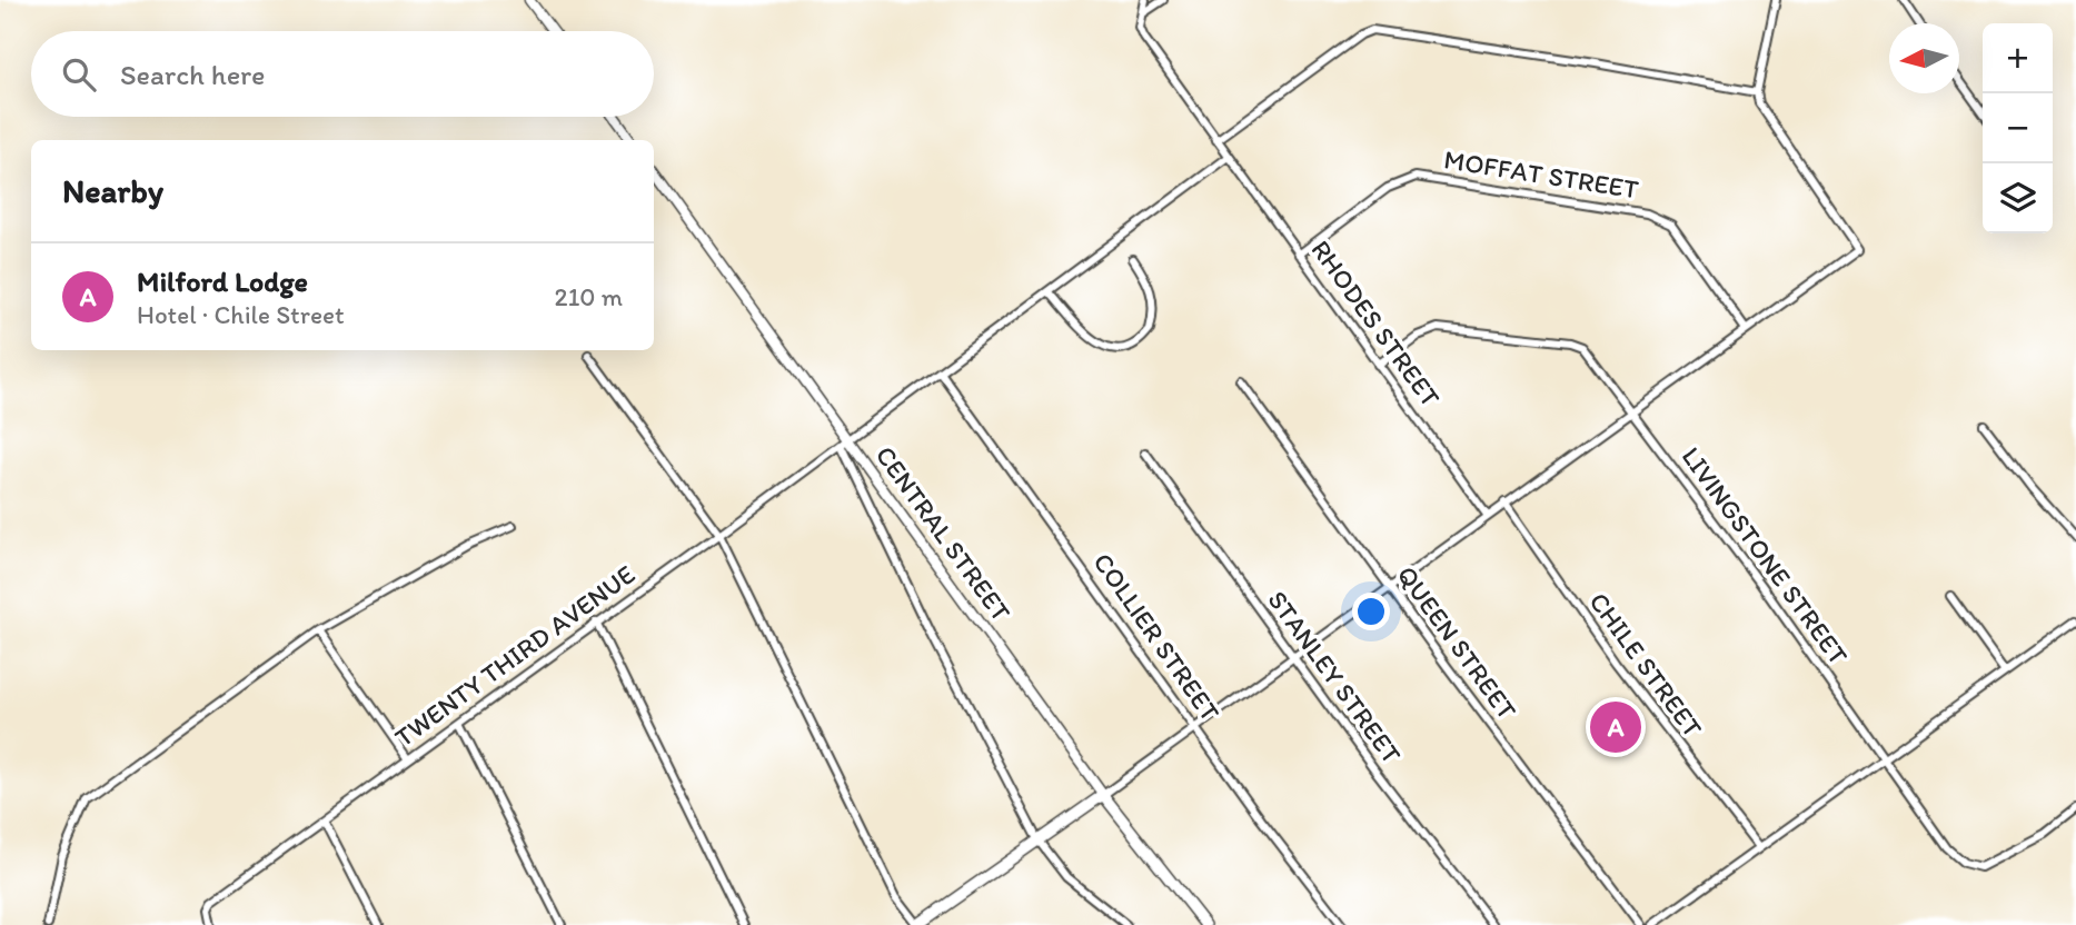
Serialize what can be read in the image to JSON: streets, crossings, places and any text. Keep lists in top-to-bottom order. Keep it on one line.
{"streets":{"main road":["CENTRAL STREET"],"street":["MOFFAT STREET","RHODES STREET","LIVINGSTONE STREET","COLLIER STREET","QUEEN STREET","TWENTY THIRD AVENUE","CHILE STREET","STANLEY STREET"]},"crossings":[["MOFFAT STREET","RHODES STREET"],["RHODES STREET","LIVINGSTONE STREET"],["RHODES STREET","TWENTY THIRD AVENUE"],["CENTRAL STREET","TWENTY THIRD AVENUE"],["COLLIER STREET","TWENTY THIRD AVENUE"]],"north":"left","page":{"map_buttons":["+","−"],"search":"Search here","heading":"Nearby","list":[{"mark":"A","name":"Milford Lodge","note":"Hotel · Chile Street","value":"210 m"}],"pins":"A"}}
